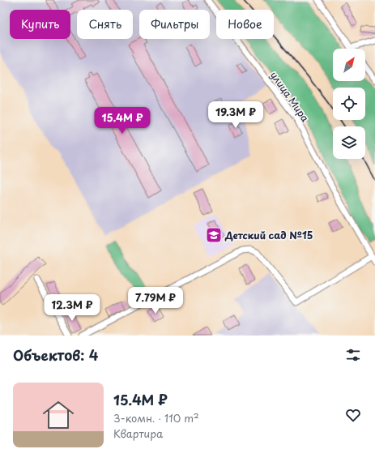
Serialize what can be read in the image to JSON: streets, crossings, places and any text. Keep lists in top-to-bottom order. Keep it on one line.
{"streets":{"street":["улица Мира"]},"places":{"school or university":["Детский сад №15"]},"north":"top right","page":{"chip":["Купить","Снять","Фильтры","Новое"],"price":["19.3M ₽","15.4M ₽","7.79M ₽","12.3M ₽"],"heading":"Объектов: 4","list":[{"name":"15.4M ₽","note":"3-комн. · 110 m² · Квартира"}]}}
